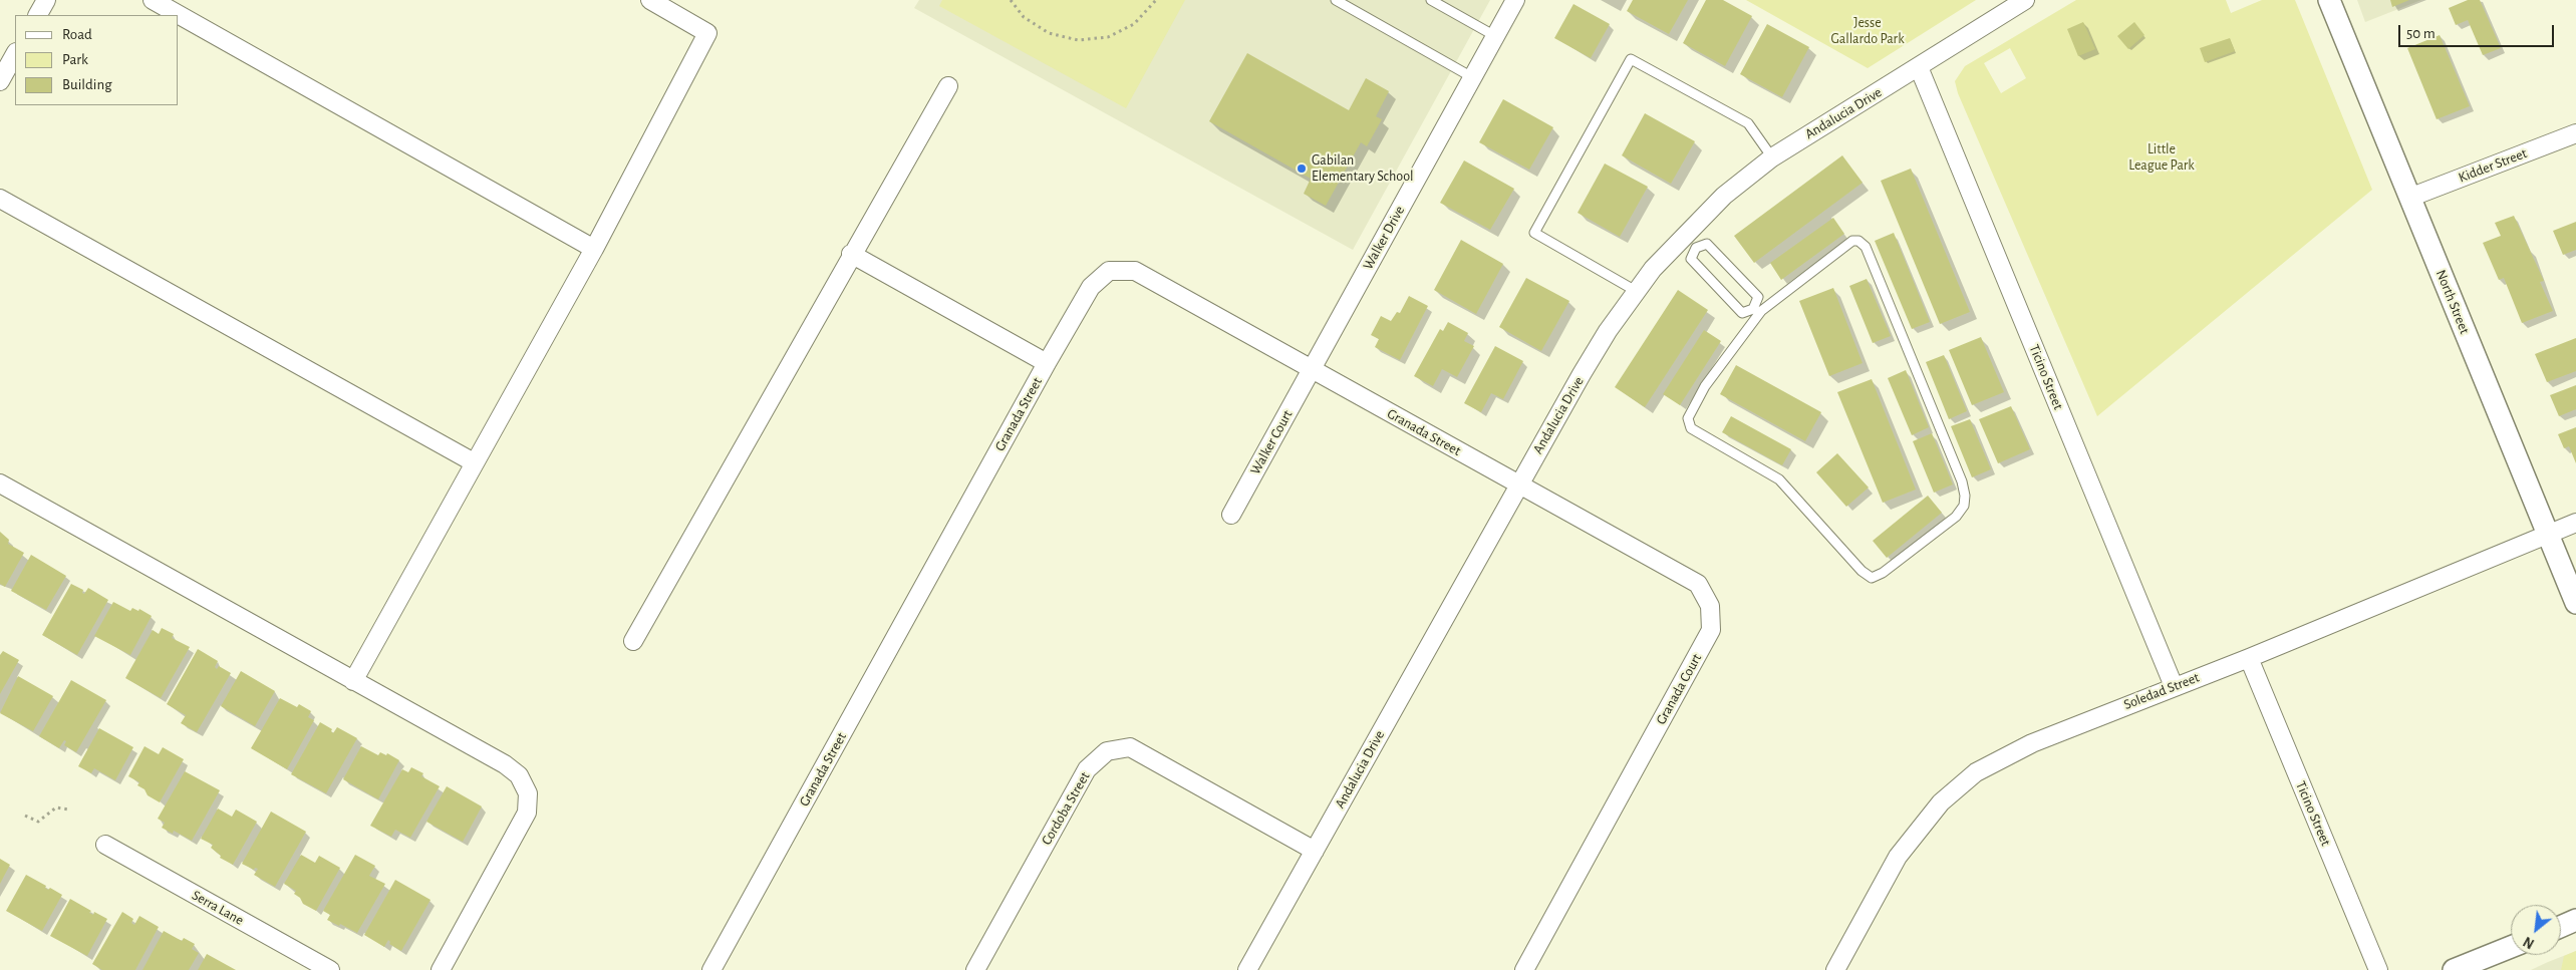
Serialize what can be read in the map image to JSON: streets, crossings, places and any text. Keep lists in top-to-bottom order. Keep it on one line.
{"streets":{"street":["Andalucia Drive","Kidder Street","Walker Drive","North Street","Ticino Street","Granada Street","Walker Court","Granada Court","Soledad Street","Cordoba Street","Serra Lane"]},"crossings":[["Andalucia Drive","Ticino Street"],["Andalucia Drive","Granada Street"],["Andalucia Drive","Granada Court"],["Andalucia Drive","Cordoba Street"],["Kidder Street","North Street"],["Walker Drive","Granada Street"],["Walker Drive","Walker Court"],["North Street","Soledad Street"],["Ticino Street","Soledad Street"],["Granada Street","Walker Court"],["Granada Street","Granada Court"]],"parks":["Jesse Gallardo Park","Little League Park"],"places":["Gabilan Elementary School"],"legend":["Road","Park","Building"],"scale_bar":"50 m","north":"bottom left"}
